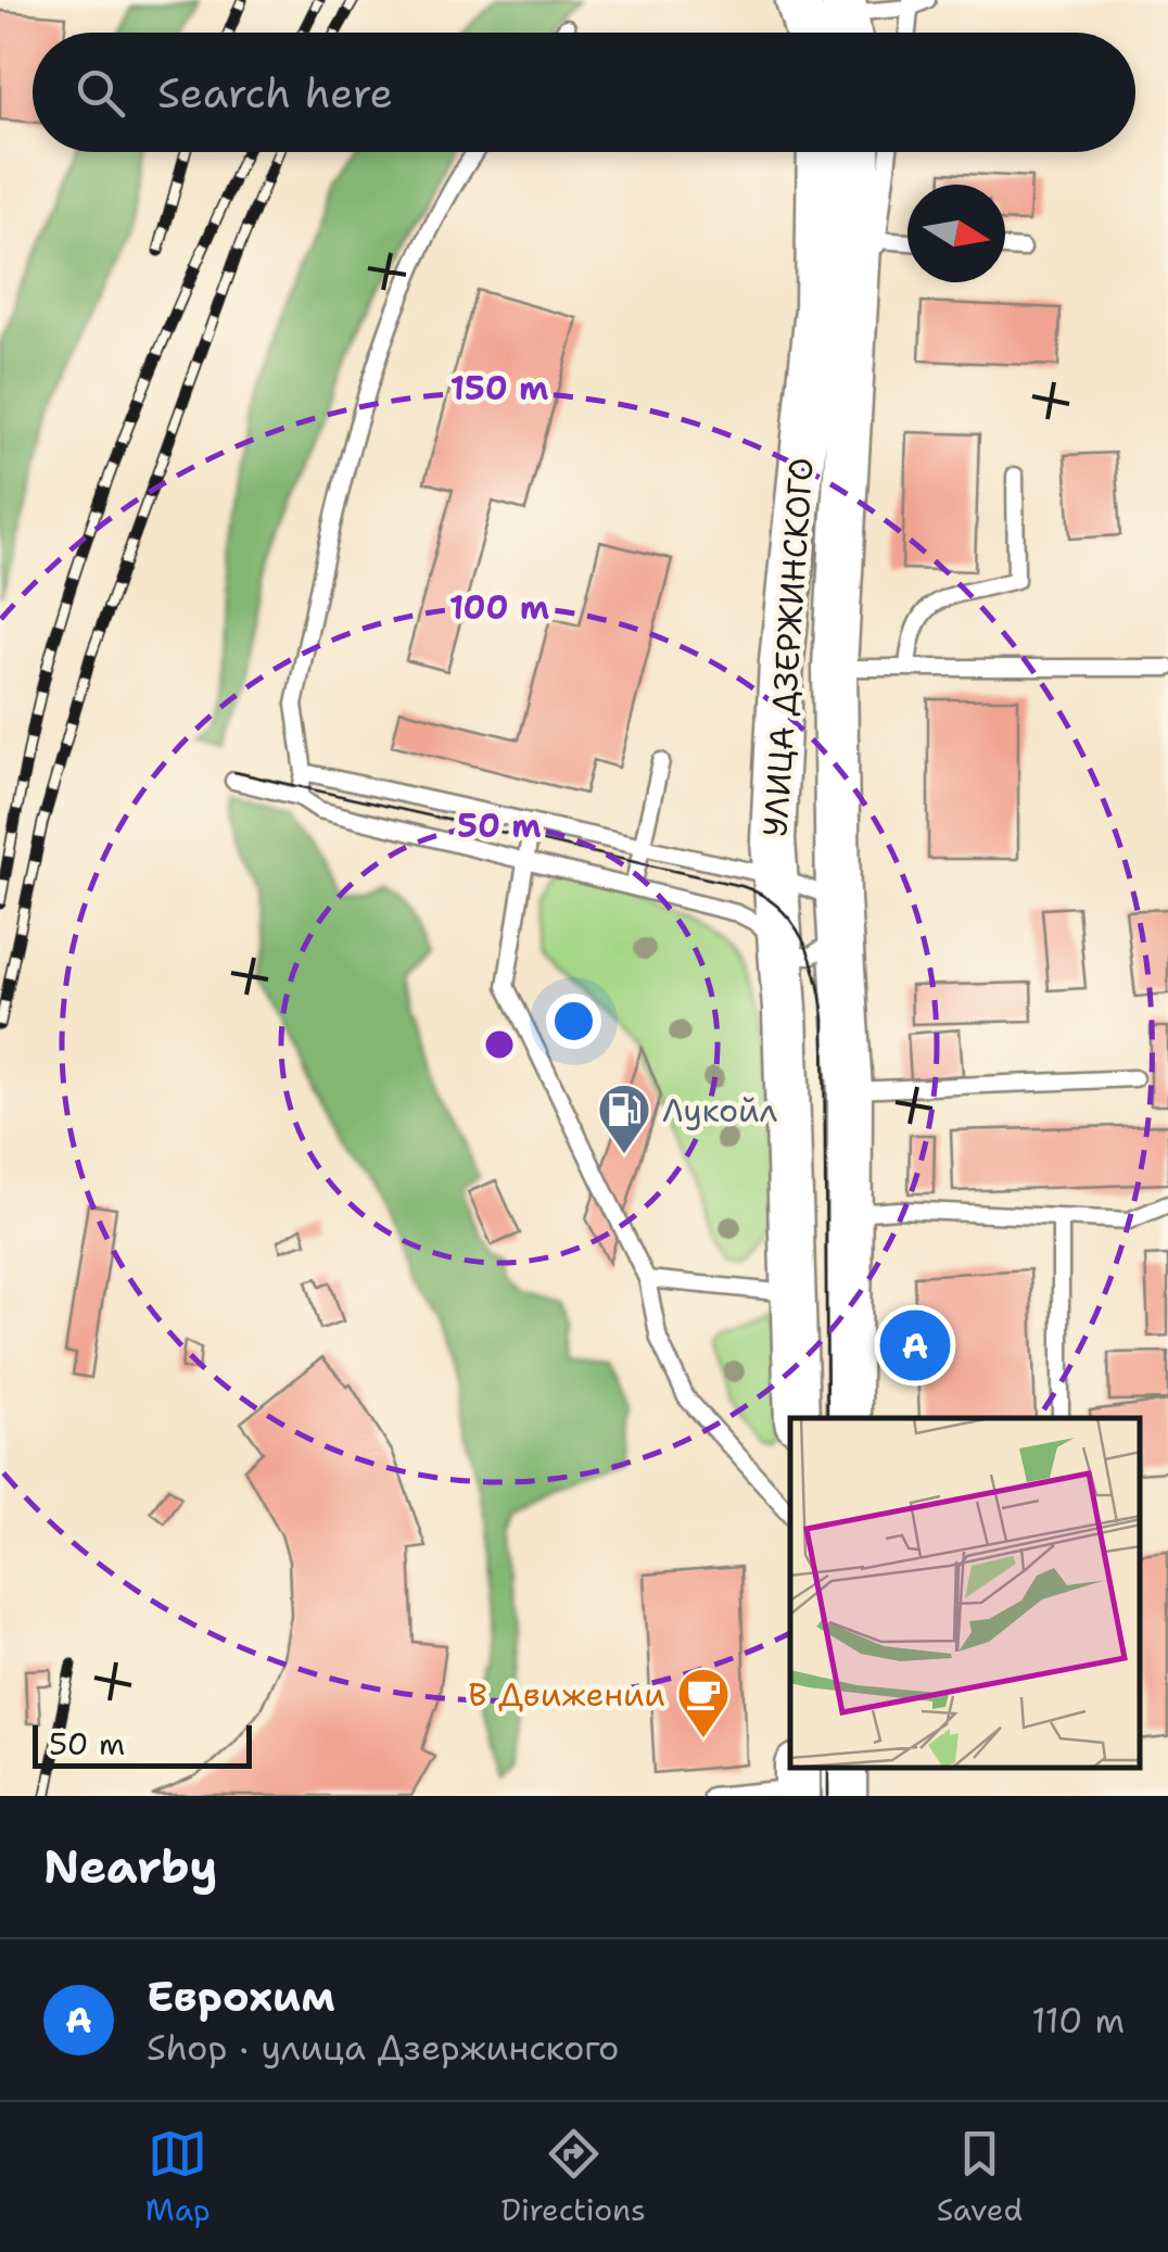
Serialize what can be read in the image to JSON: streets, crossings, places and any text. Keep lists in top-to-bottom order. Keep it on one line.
{"streets":{"main road":["УЛИЦА ДЗЕРЖИНСКОГО"]},"places":{"fuel station":["Лукойл"],"cafe":["В Движении"]},"scale_bar":"50 m","north":"right","page":{"search":"Search here","pins":"A","scale":"50 m","heading":"Nearby","list":[{"mark":"A","name":"Еврохим","note":"Shop · улица Дзержинского","value":"110 m"}],"nav":["Map","Directions","Saved"]},"rings":["150 m","100 m","50 m"]}
